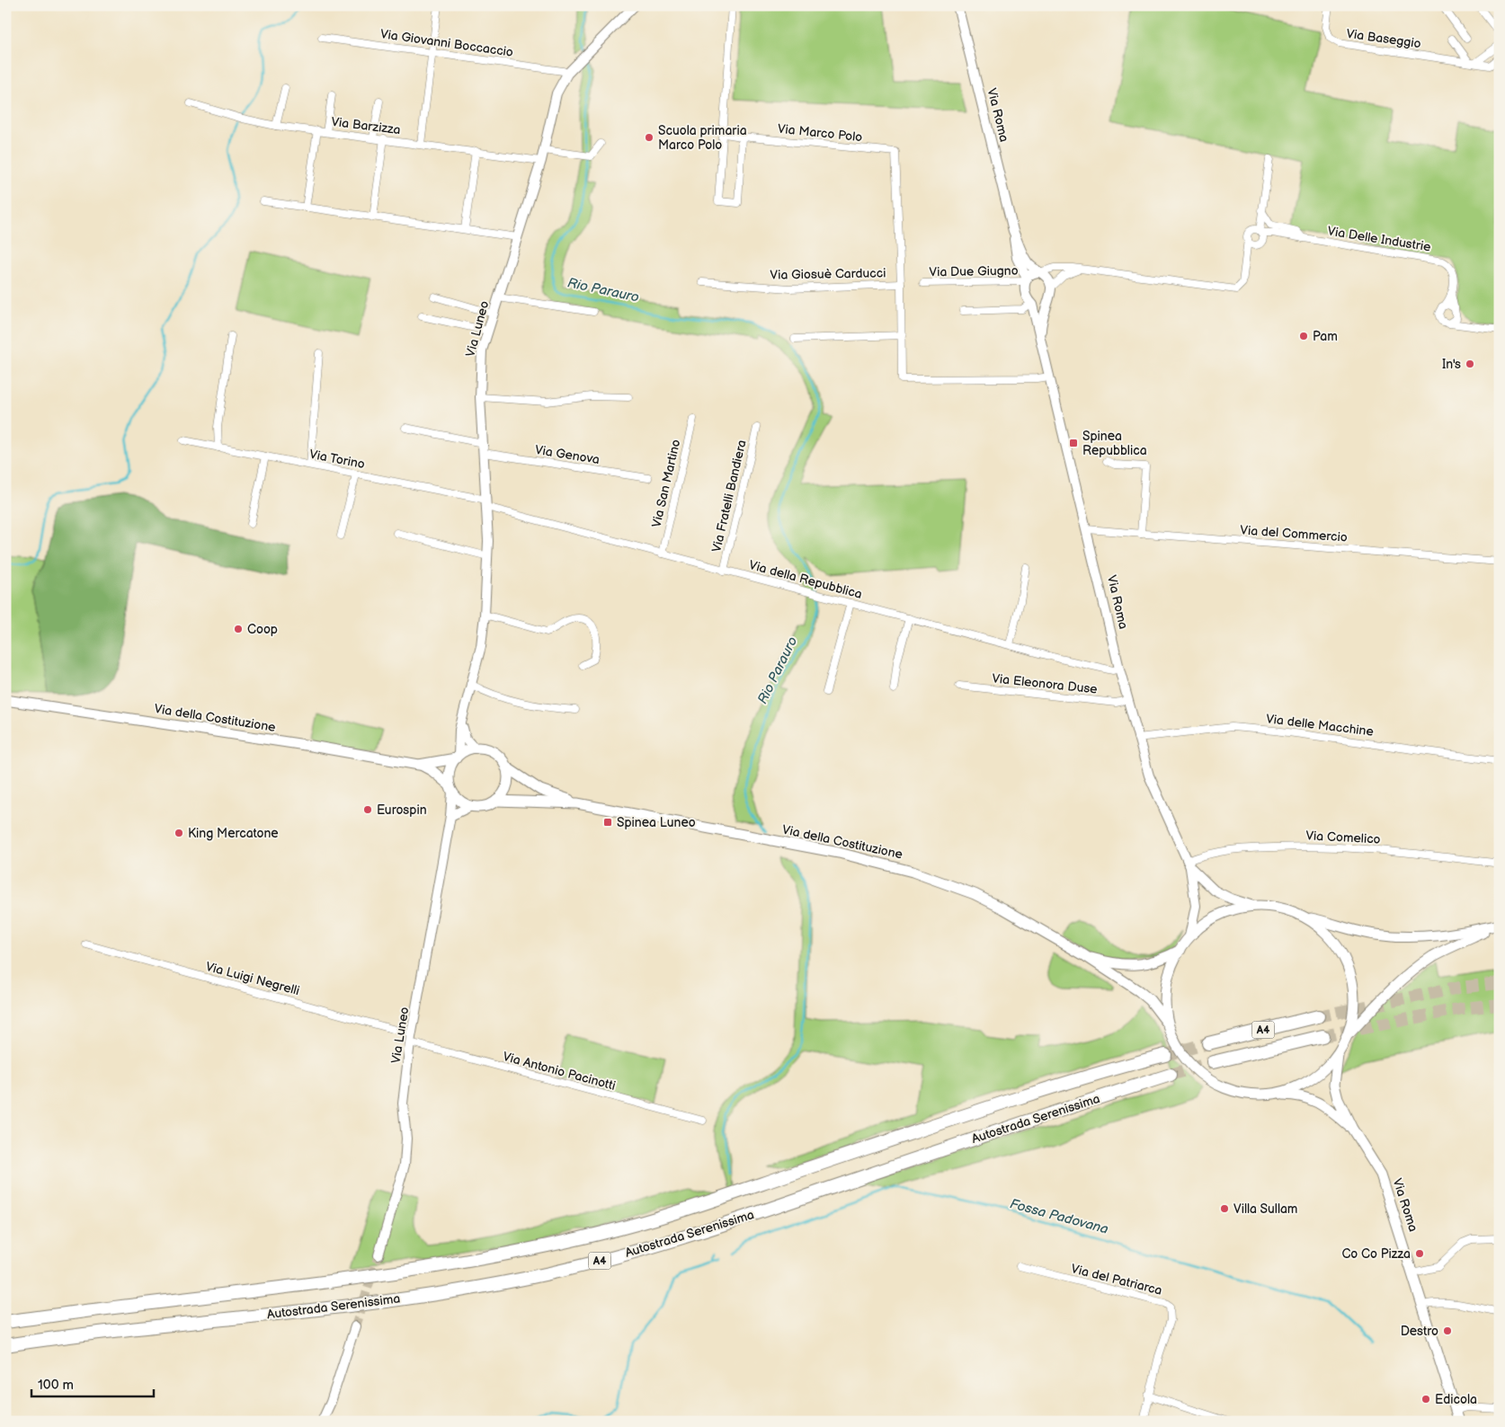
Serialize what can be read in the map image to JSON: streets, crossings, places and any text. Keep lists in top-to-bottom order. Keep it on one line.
{"streets":{"highway":["A4","Autostrada Serenissima"],"main road":["Via Roma","Via della Costituzione"],"street":["Via Baseggio","Via Giovanni Boccaccio","Via Barzizza","Via Marco Polo","Via Delle Industrie","Via Due Giugno","Via Giosuè Carducci","Via Luneo","Via Genova","Via Torino","Via San Martino","Via Fratelli Bandiera","Via del Commercio","Via della Repubblica","Via Eleonora Duse","Via delle Macchine","Via Comelico","Via Luigi Negrelli","Via Antonio Pacinotti","Via del Patriarca"]},"crossings":[["Via Giovanni Boccaccio","Via Luneo"],["Via Roma","Via Due Giugno"],["Via Roma","Via Giosuè Carducci"],["Via Roma","Via del Commercio"],["Via Roma","Via della Repubblica"],["Via Roma","Via Eleonora Duse"],["Via Roma","Via delle Macchine"],["Via Roma","Via Comelico"],["Via Barzizza","Via Luneo"],["Via Marco Polo","Via Giosuè Carducci"],["Via Luneo","Via Genova"],["Via Luneo","Via Torino"],["Via Luneo","Via della Repubblica"],["Via Luneo","Via della Costituzione"],["Via Luneo","Via Luigi Negrelli"],["Via Luneo","Via Antonio Pacinotti"],["Via Torino","Via della Repubblica"],["Via San Martino","Via della Repubblica"],["Via Fratelli Bandiera","Via della Repubblica"],["Via Luigi Negrelli","Via Antonio Pacinotti"]],"water":["Rio Parauro","Fossa Padovana"],"places":{"other":["Scuola primaria Marco Polo","Pam","In's","Coop","Eurospin","King Mercatone","Villa Sullam","Co Co Pizza","Destro","Edicola"],"transit":["Spinea Repubblica","Spinea Luneo"]},"scale_bar":"100 m"}
